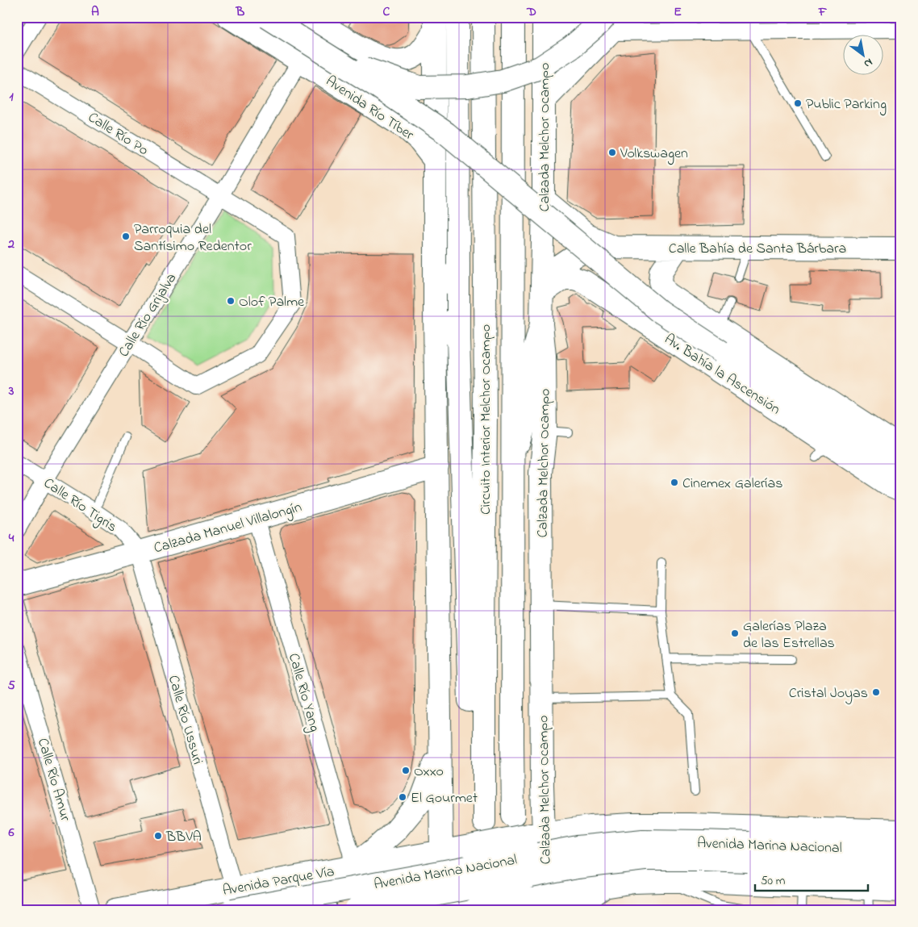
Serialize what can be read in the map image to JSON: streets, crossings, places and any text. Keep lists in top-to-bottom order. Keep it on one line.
{"streets":{"main road":["Avenida Río Tíber","Calzada Melchor Ocampo","Calle Bahía de Santa Bárbara","Av. Bahía la Ascensión","Circuito Interior Melchor Ocampo","Calzada Manuel Villalongín","Avenida Marina Nacional","Avenida Parque Vía"],"street":["Calle Río Po","Calle Río Grijalva","Calle Río Tigris","Calle Río Yang","Calle Río Ussuri","Calle Río Amur"]},"crossings":[["Avenida Río Tíber","Calle Río Grijalva"],["Calle Río Po","Calle Río Grijalva"],["Calzada Melchor Ocampo","Av. Bahía la Ascensión"],["Calzada Melchor Ocampo","Avenida Marina Nacional"],["Calle Río Grijalva","Calle Río Tigris"],["Calle Río Tigris","Calzada Manuel Villalongín"],["Calle Río Tigris","Calle Río Ussuri"],["Calzada Manuel Villalongín","Calle Río Yang"],["Calzada Manuel Villalongín","Calle Río Ussuri"],["Calle Río Yang","Avenida Parque Vía"],["Calle Río Ussuri","Avenida Parque Vía"],["Avenida Marina Nacional","Avenida Parque Vía"]],"places":["Public Parking","Volkswagen","Parroquia del Santísimo Redentor","Olof Palme","Cinemex Galerías","Galerías Plaza de las Estrellas","Cristal Joyas","Oxxo","El Gourmet","BBVA"],"scale_bar":"50 m","north":"bottom right","grid":{"columns":["A","B","C","D","E","F"],"rows":["1","2","3","4","5","6"]}}
